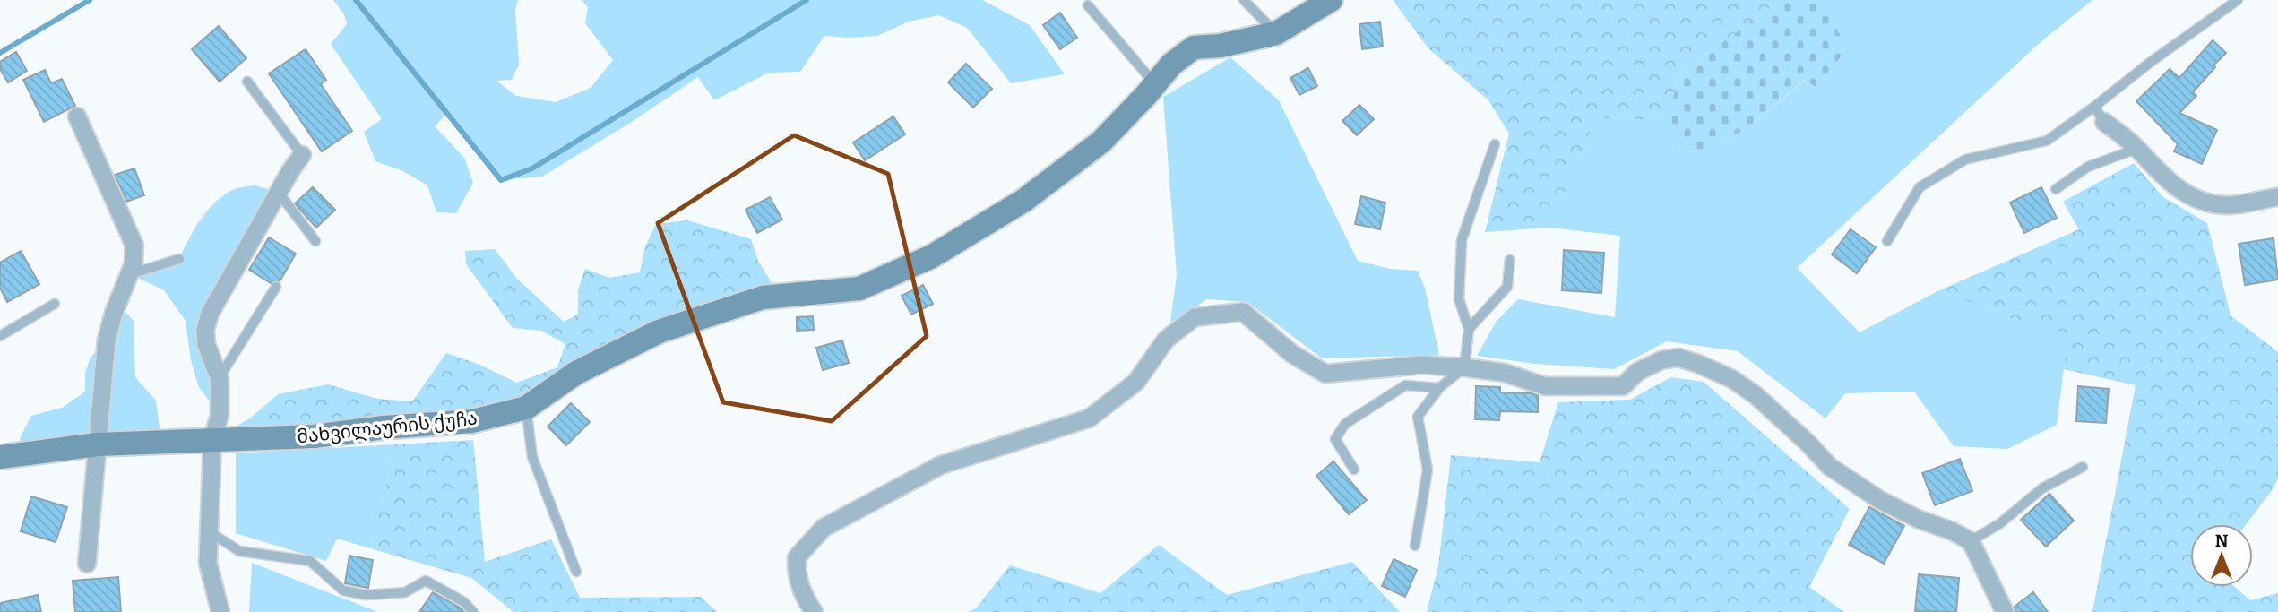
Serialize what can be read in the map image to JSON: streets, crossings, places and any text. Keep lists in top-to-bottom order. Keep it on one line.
{"streets":{"street":["მახვილაურის ქუჩა"]},"north":"top"}
